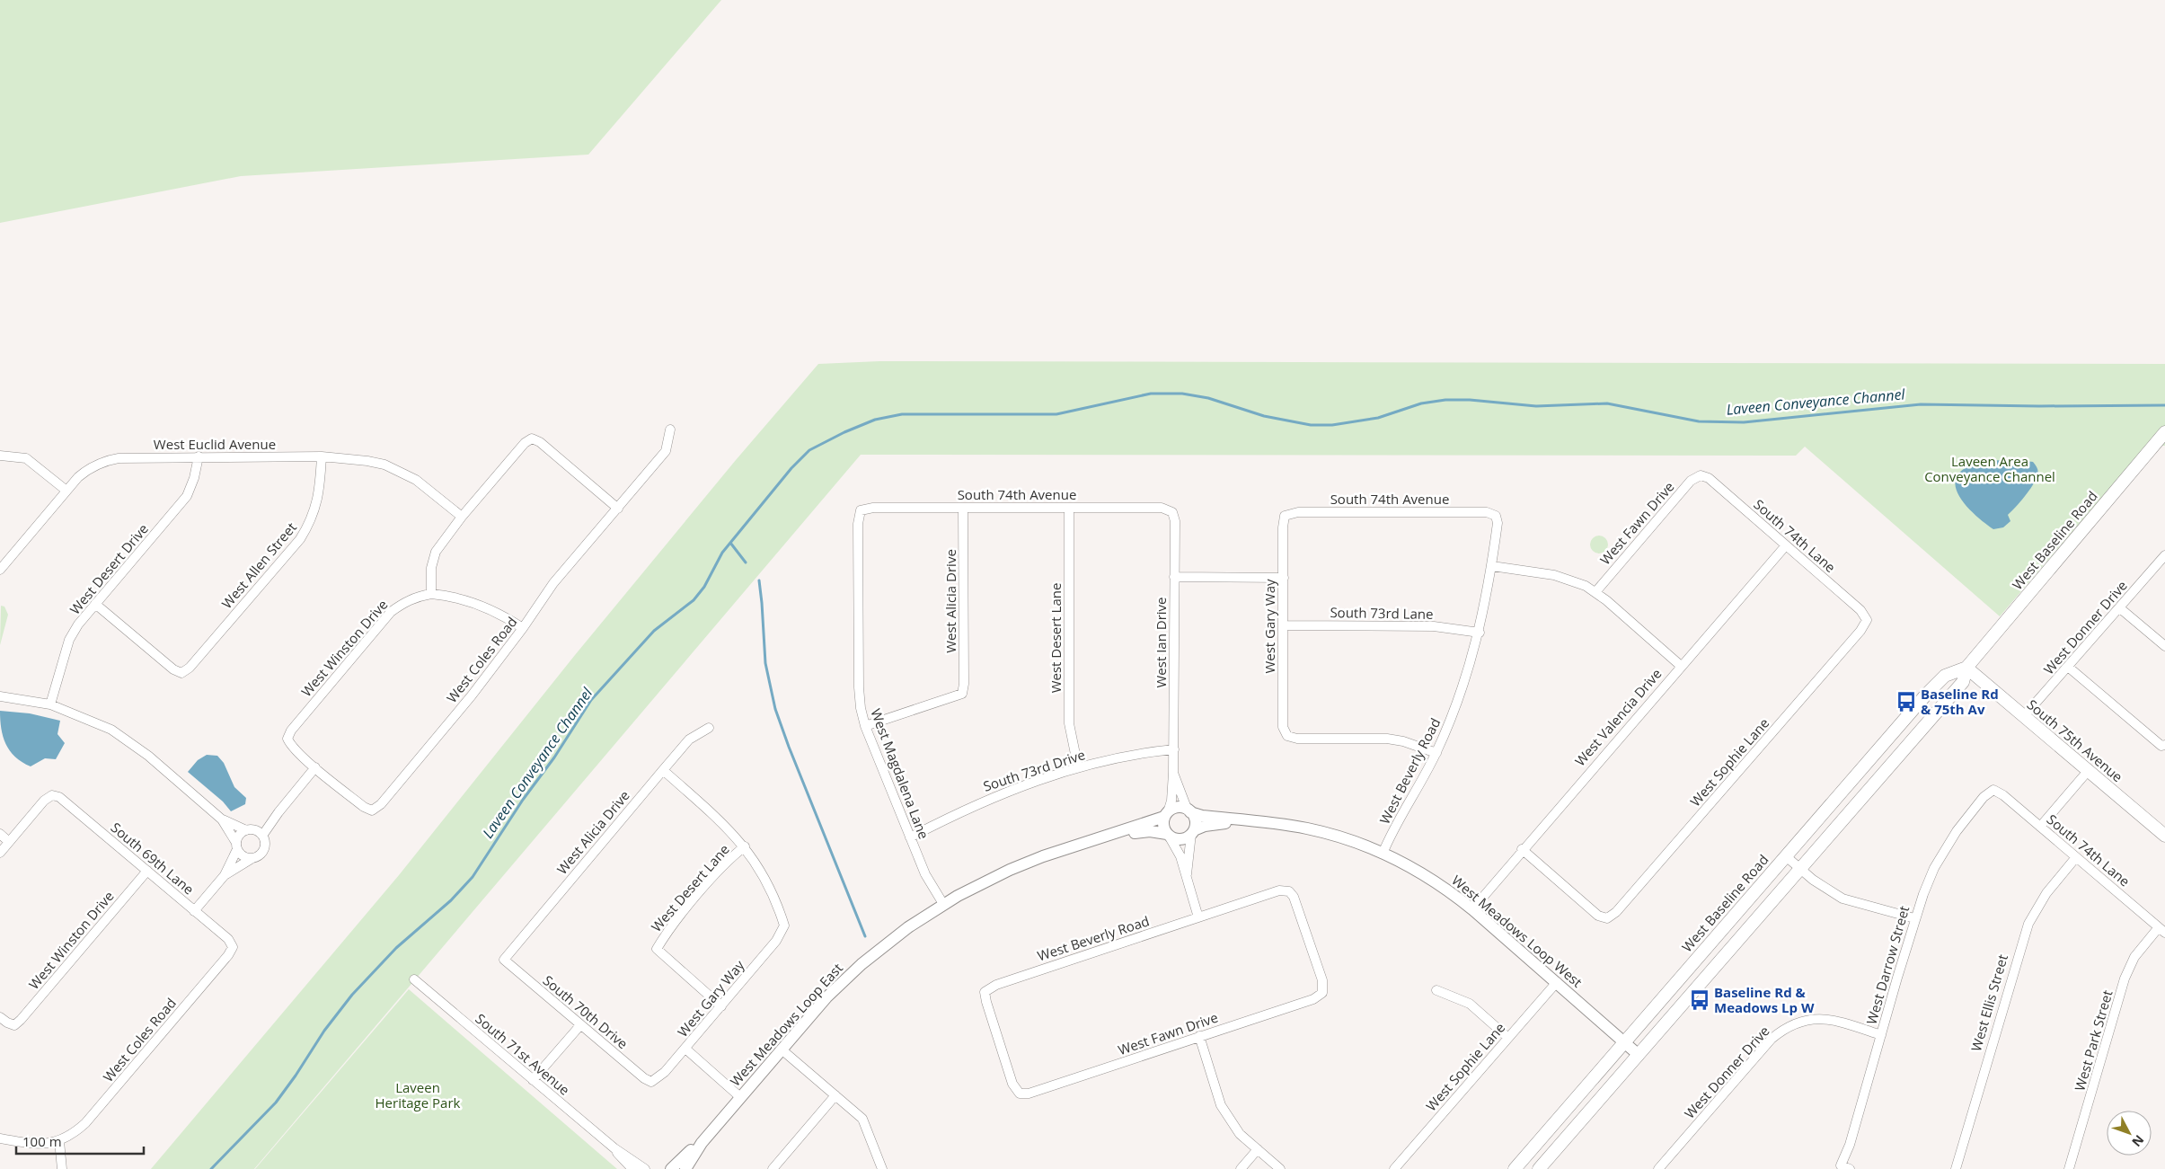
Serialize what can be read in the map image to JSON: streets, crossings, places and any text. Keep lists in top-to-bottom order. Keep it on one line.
{"streets":{"main road":["West Baseline Road","South 75th Avenue"],"street":["West Euclid Avenue","South 74th Avenue","West Fawn Drive","South 74th Lane","West Allen Street","West Desert Drive","West Alicia Drive","South 73rd Lane","West Gary Way","West Donner Drive","West Desert Lane","West Ian Drive","West Winston Drive","West Coles Road","West Valencia Drive","West Sophie Lane","South 73rd Drive","West Beverly Road","West Magdalena Lane","South 69th Lane","West Meadows Loop West","West Darrow Street","West Ellis Street","South 70th Drive","West Meadows Loop East","West Park Street","South 71st Avenue"]},"crossings":[["West Euclid Avenue","West Allen Street"],["West Euclid Avenue","West Desert Drive"],["South 74th Avenue","West Alicia Drive"],["South 74th Avenue","West Gary Way"],["South 74th Avenue","West Desert Lane"],["South 74th Avenue","West Ian Drive"],["South 74th Avenue","West Beverly Road"],["South 74th Avenue","West Magdalena Lane"],["West Fawn Drive","South 74th Lane"],["West Fawn Drive","West Beverly Road"],["South 74th Lane","West Valencia Drive"],["South 74th Lane","West Sophie Lane"],["South 74th Lane","West Darrow Street"],["South 74th Lane","West Ellis Street"],["South 74th Lane","West Park Street"],["West Baseline Road","South 75th Avenue"],["West Baseline Road","West Meadows Loop West"],["West Allen Street","West Desert Drive"],["West Alicia Drive","West Magdalena Lane"],["West Alicia Drive","South 70th Drive"],["South 73rd Lane","West Gary Way"],["South 73rd Lane","West Beverly Road"],["West Gary Way","West Desert Lane"],["West Gary Way","West Beverly Road"],["West Gary Way","South 70th Drive"],["West Donner Drive","South 75th Avenue"],["West Donner Drive","West Darrow Street"],["West Desert Lane","South 73rd Drive"],["West Ian Drive","South 73rd Drive"],["West Ian Drive","West Meadows Loop West"],["West Winston Drive","West Coles Road"],["West Winston Drive","South 69th Lane"],["West Coles Road","South 69th Lane"],["West Valencia Drive","West Sophie Lane"],["West Valencia Drive","West Meadows Loop West"],["West Sophie Lane","West Meadows Loop West"],["South 73rd Drive","West Magdalena Lane"],["West Beverly Road","West Meadows Loop West"],["West Magdalena Lane","West Meadows Loop East"]],"water":["Laveen Conveyance Channel"],"parks":["Laveen Area Conveyance Channel","Laveen Heritage Park"],"places":{"bus stop":["Baseline Rd & 75th Av","Baseline Rd & Meadows Lp W"]},"scale_bar":"100 m","north":"bottom right"}
